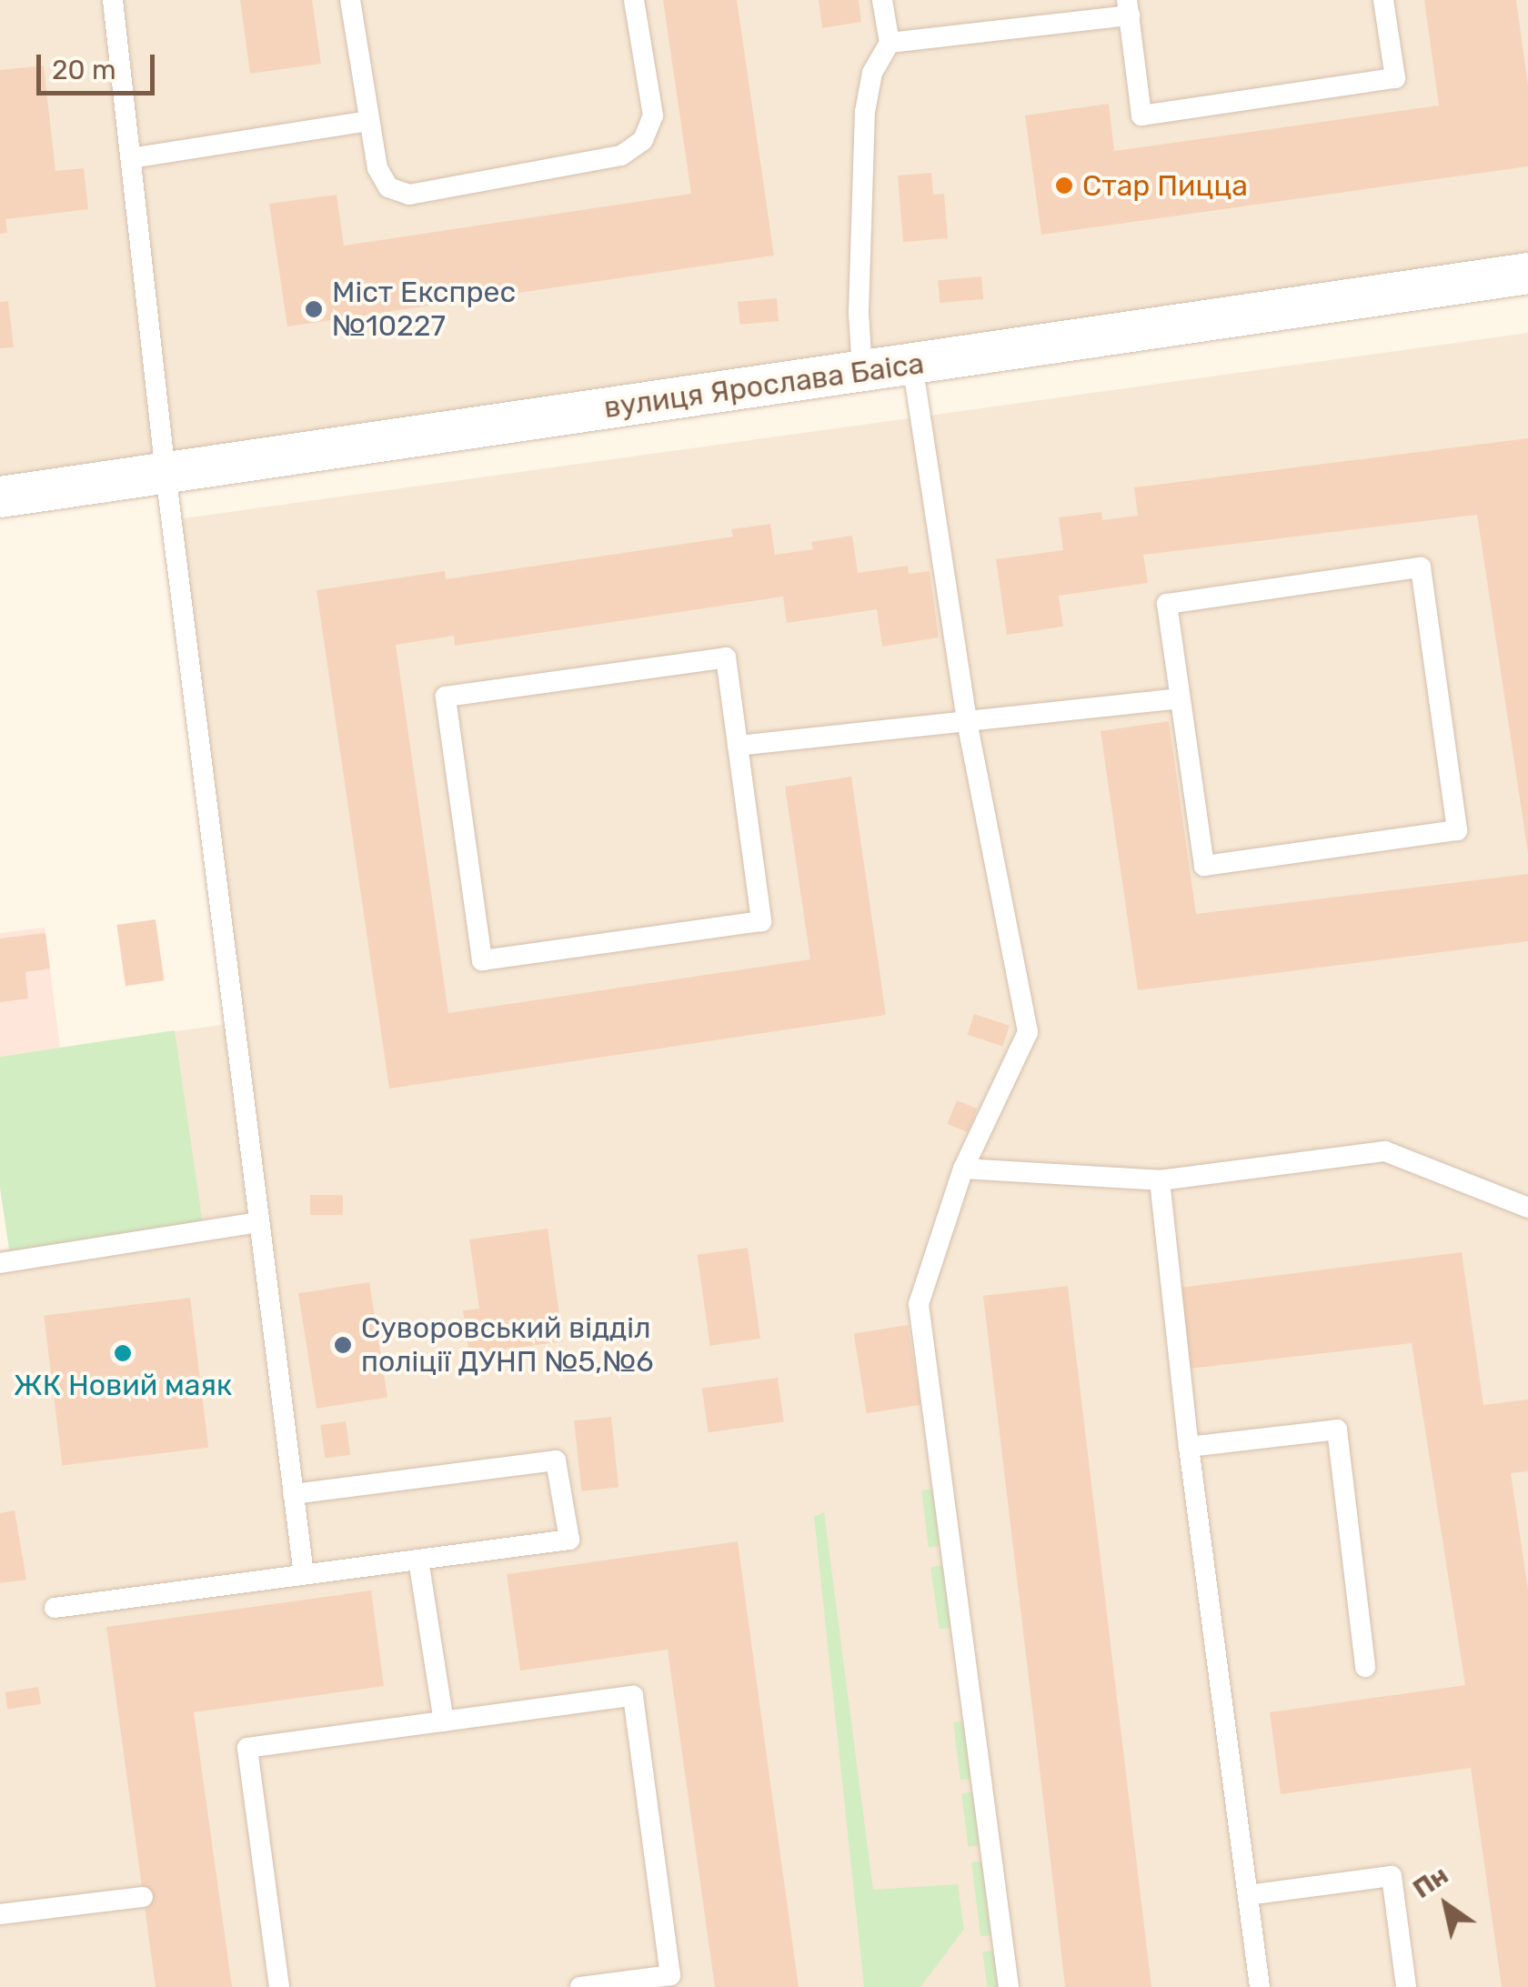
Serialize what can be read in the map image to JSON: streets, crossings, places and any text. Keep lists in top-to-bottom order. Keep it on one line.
{"streets":{"street":["вулиця Ярослава Баіса"]},"places":["Стар Пицца","Міст Експрес №10227","Суворовський відділ поліції ДУНП №5,№6","ЖК Новий маяк"],"scale_bar":"20 m","north":"top left"}
